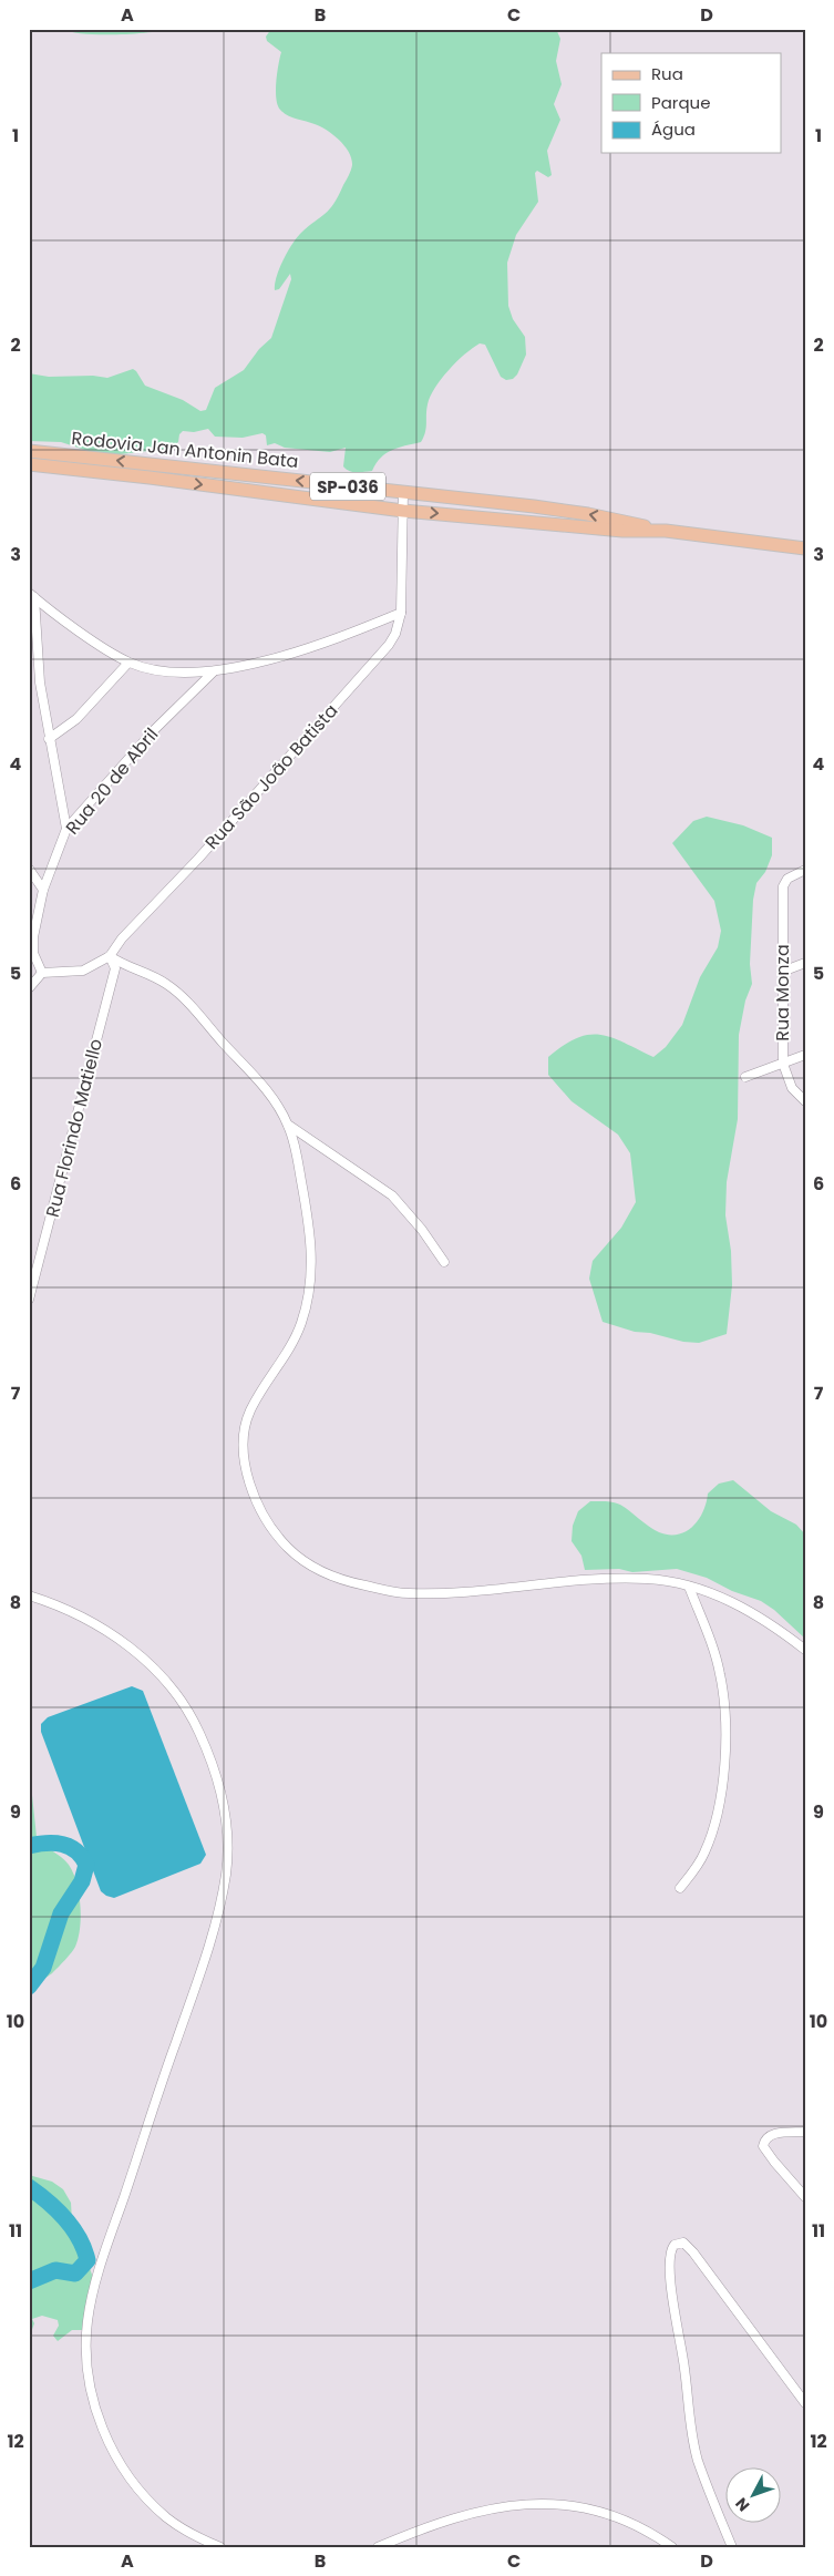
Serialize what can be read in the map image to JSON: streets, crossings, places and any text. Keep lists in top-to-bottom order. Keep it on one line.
{"streets":{"main road":["Rodovia Jan Antonin Bata","SP-036"],"street":["Rua São João Batista","Rua 20 de Abril","Rua Monza","Rua Florindo Matiello"]},"crossings":[["Rodovia Jan Antonin Bata","Rua São João Batista"],["Rua São João Batista","Rua 20 de Abril"],["Rua São João Batista","Rua Florindo Matiello"]],"legend":["Rua","Parque","Água"],"north":"bottom left","grid":{"columns":["A","B","C","D"],"rows":["1","2","3","4","5","6","7","8","9","10","11","12"]}}
